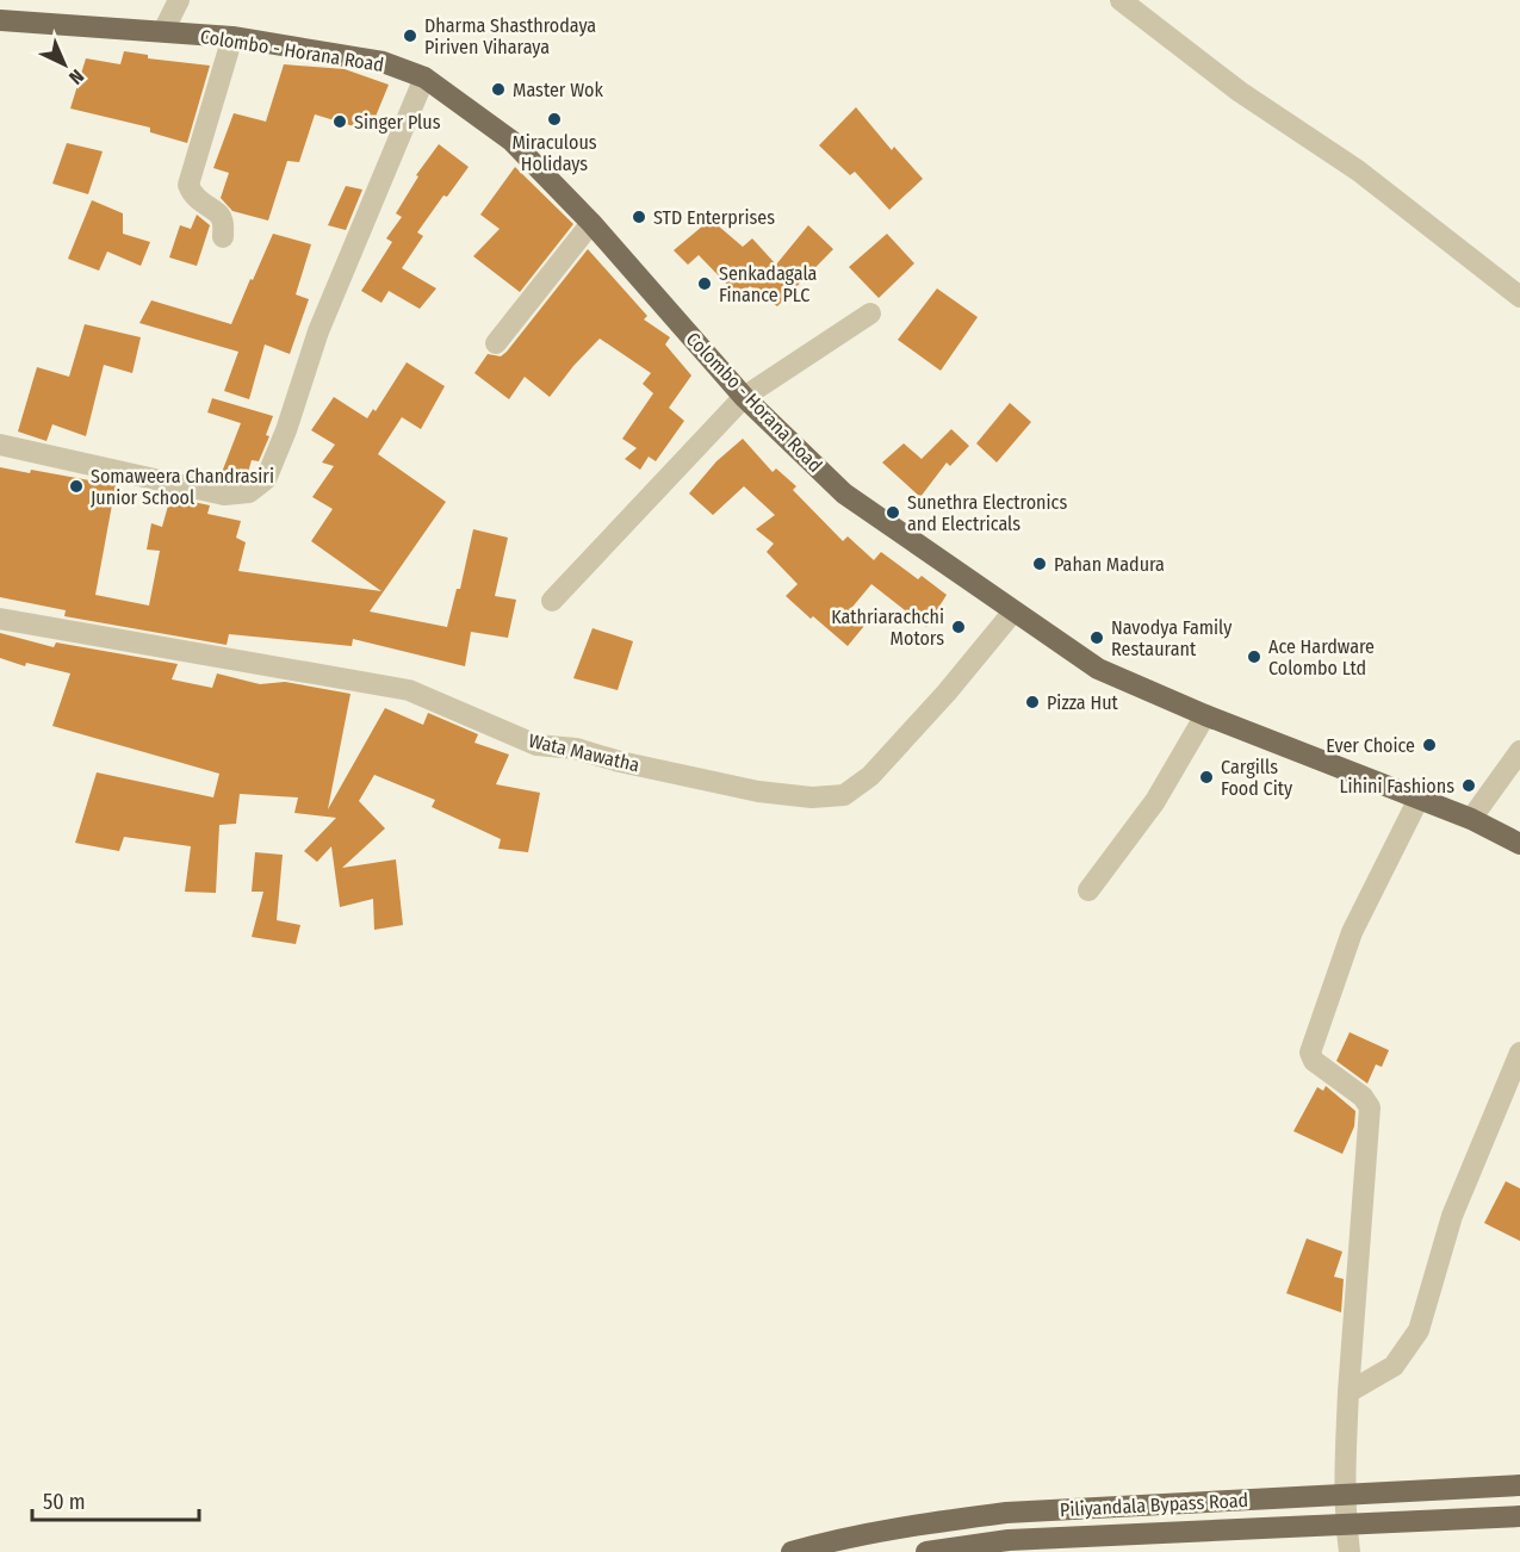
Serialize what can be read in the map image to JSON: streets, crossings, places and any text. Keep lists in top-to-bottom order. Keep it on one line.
{"streets":{"main road":["Colombo - Horana Road","Piliyandala Bypass Road"],"street":["Wata Mawatha"]},"crossings":[["Colombo - Horana Road","Wata Mawatha"]],"places":["Dharma Shasthrodaya Piriven Viharaya","Master Wok","Miraculous Holidays","Singer Plus","STD Enterprises","Senkadagala Finance PLC","Somaweera Chandrasiri Junior School","Sunethra Electronics and Electricals","Pahan Madura","Kathriarachchi Motors","Navodya Family Restaurant","Ace Hardware Colombo Ltd","Pizza Hut","Ever Choice","Cargills Food City","Lihini Fashions"],"scale_bar":"50 m","north":"bottom right"}
